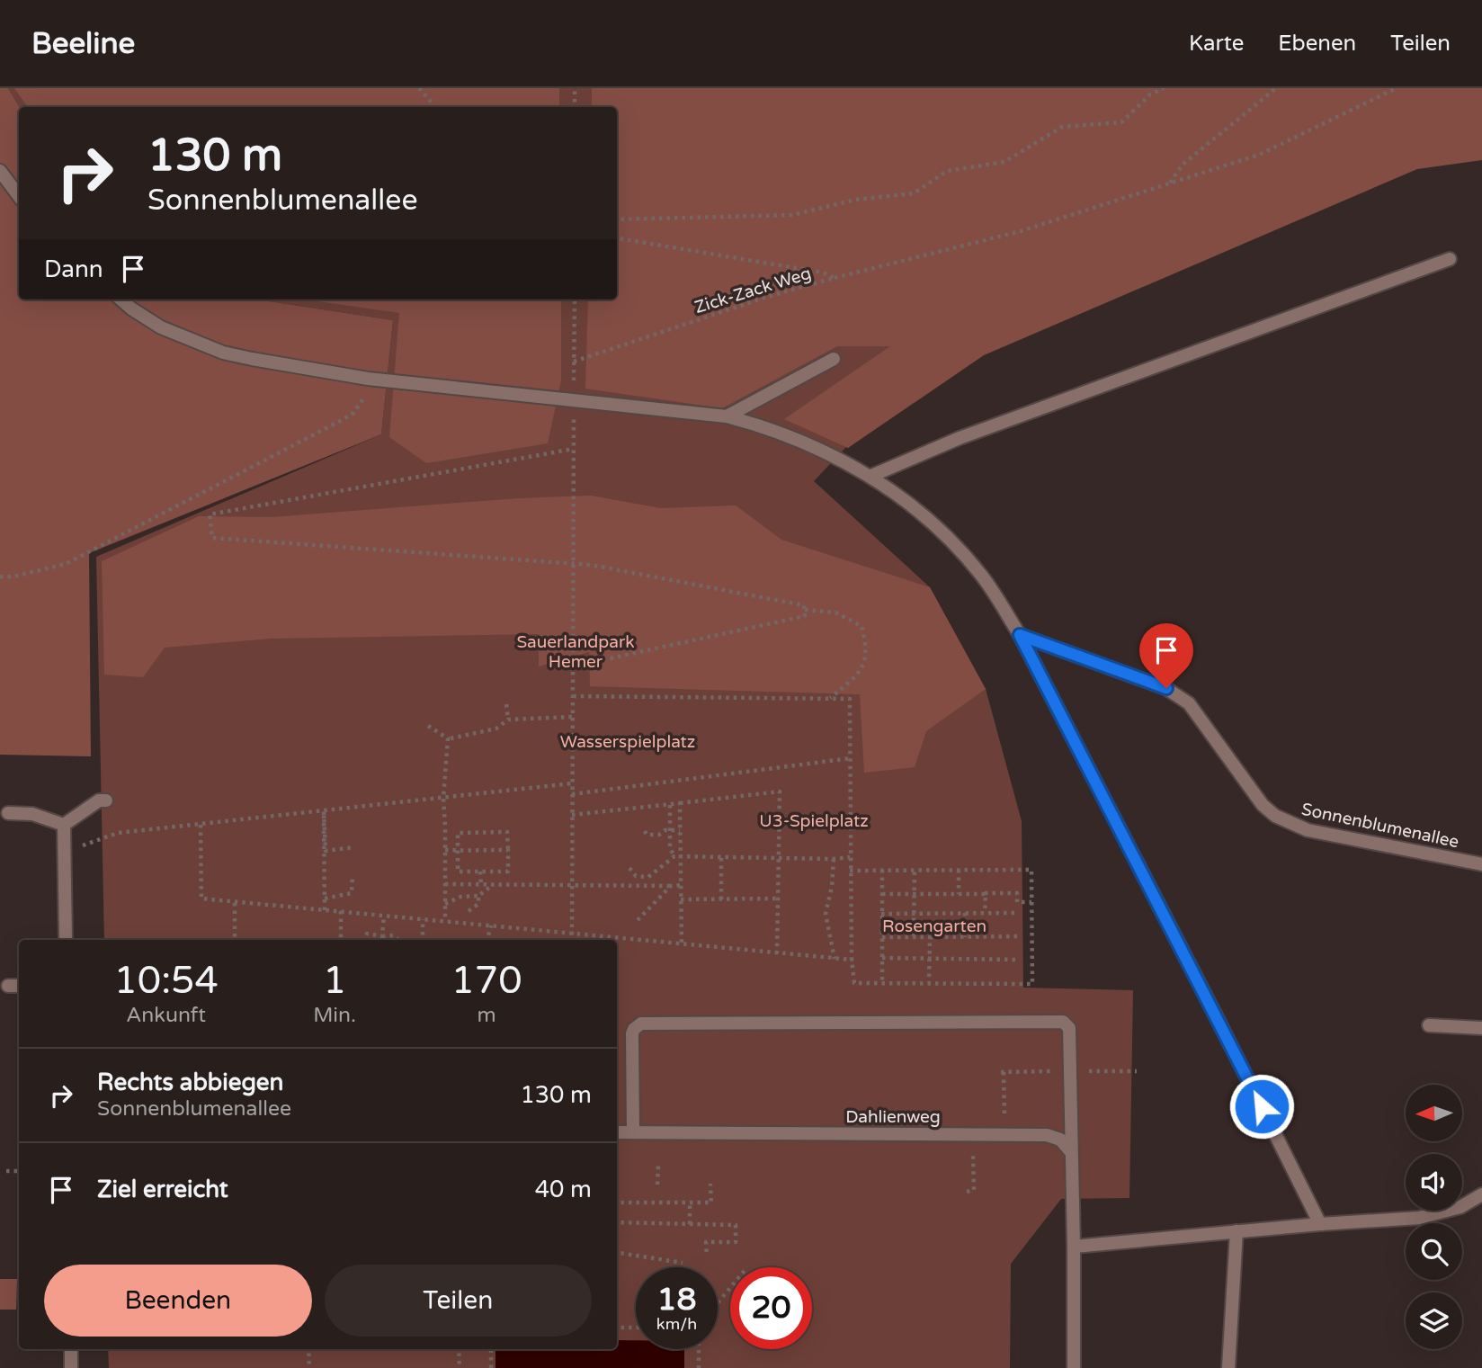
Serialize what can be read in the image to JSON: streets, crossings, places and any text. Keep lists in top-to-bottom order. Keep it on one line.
{"streets":{"street":["Sonnenblumenallee","Dahlienweg"],"path":["Zick-Zack Weg"]},"parks":["Sauerlandpark Hemer","Wasserspielplatz","U3-Spielplatz","Rosengarten"],"north":"left","page":{"header":"Beeline","nav":["Karte","Ebenen","Teilen"],"turn":["130 m","Sonnenblumenallee"],"then":"Dann","eta":["10:54","Ankunft","1","Min.","170","m"],"list":[{"name":"Rechts abbiegen","note":"Sonnenblumenallee","value":"130 m"},{"name":"Ziel erreicht","value":"40 m"}],"buttons":["Beenden","Teilen"],"speed":"18 km/h","limit":"20"}}
